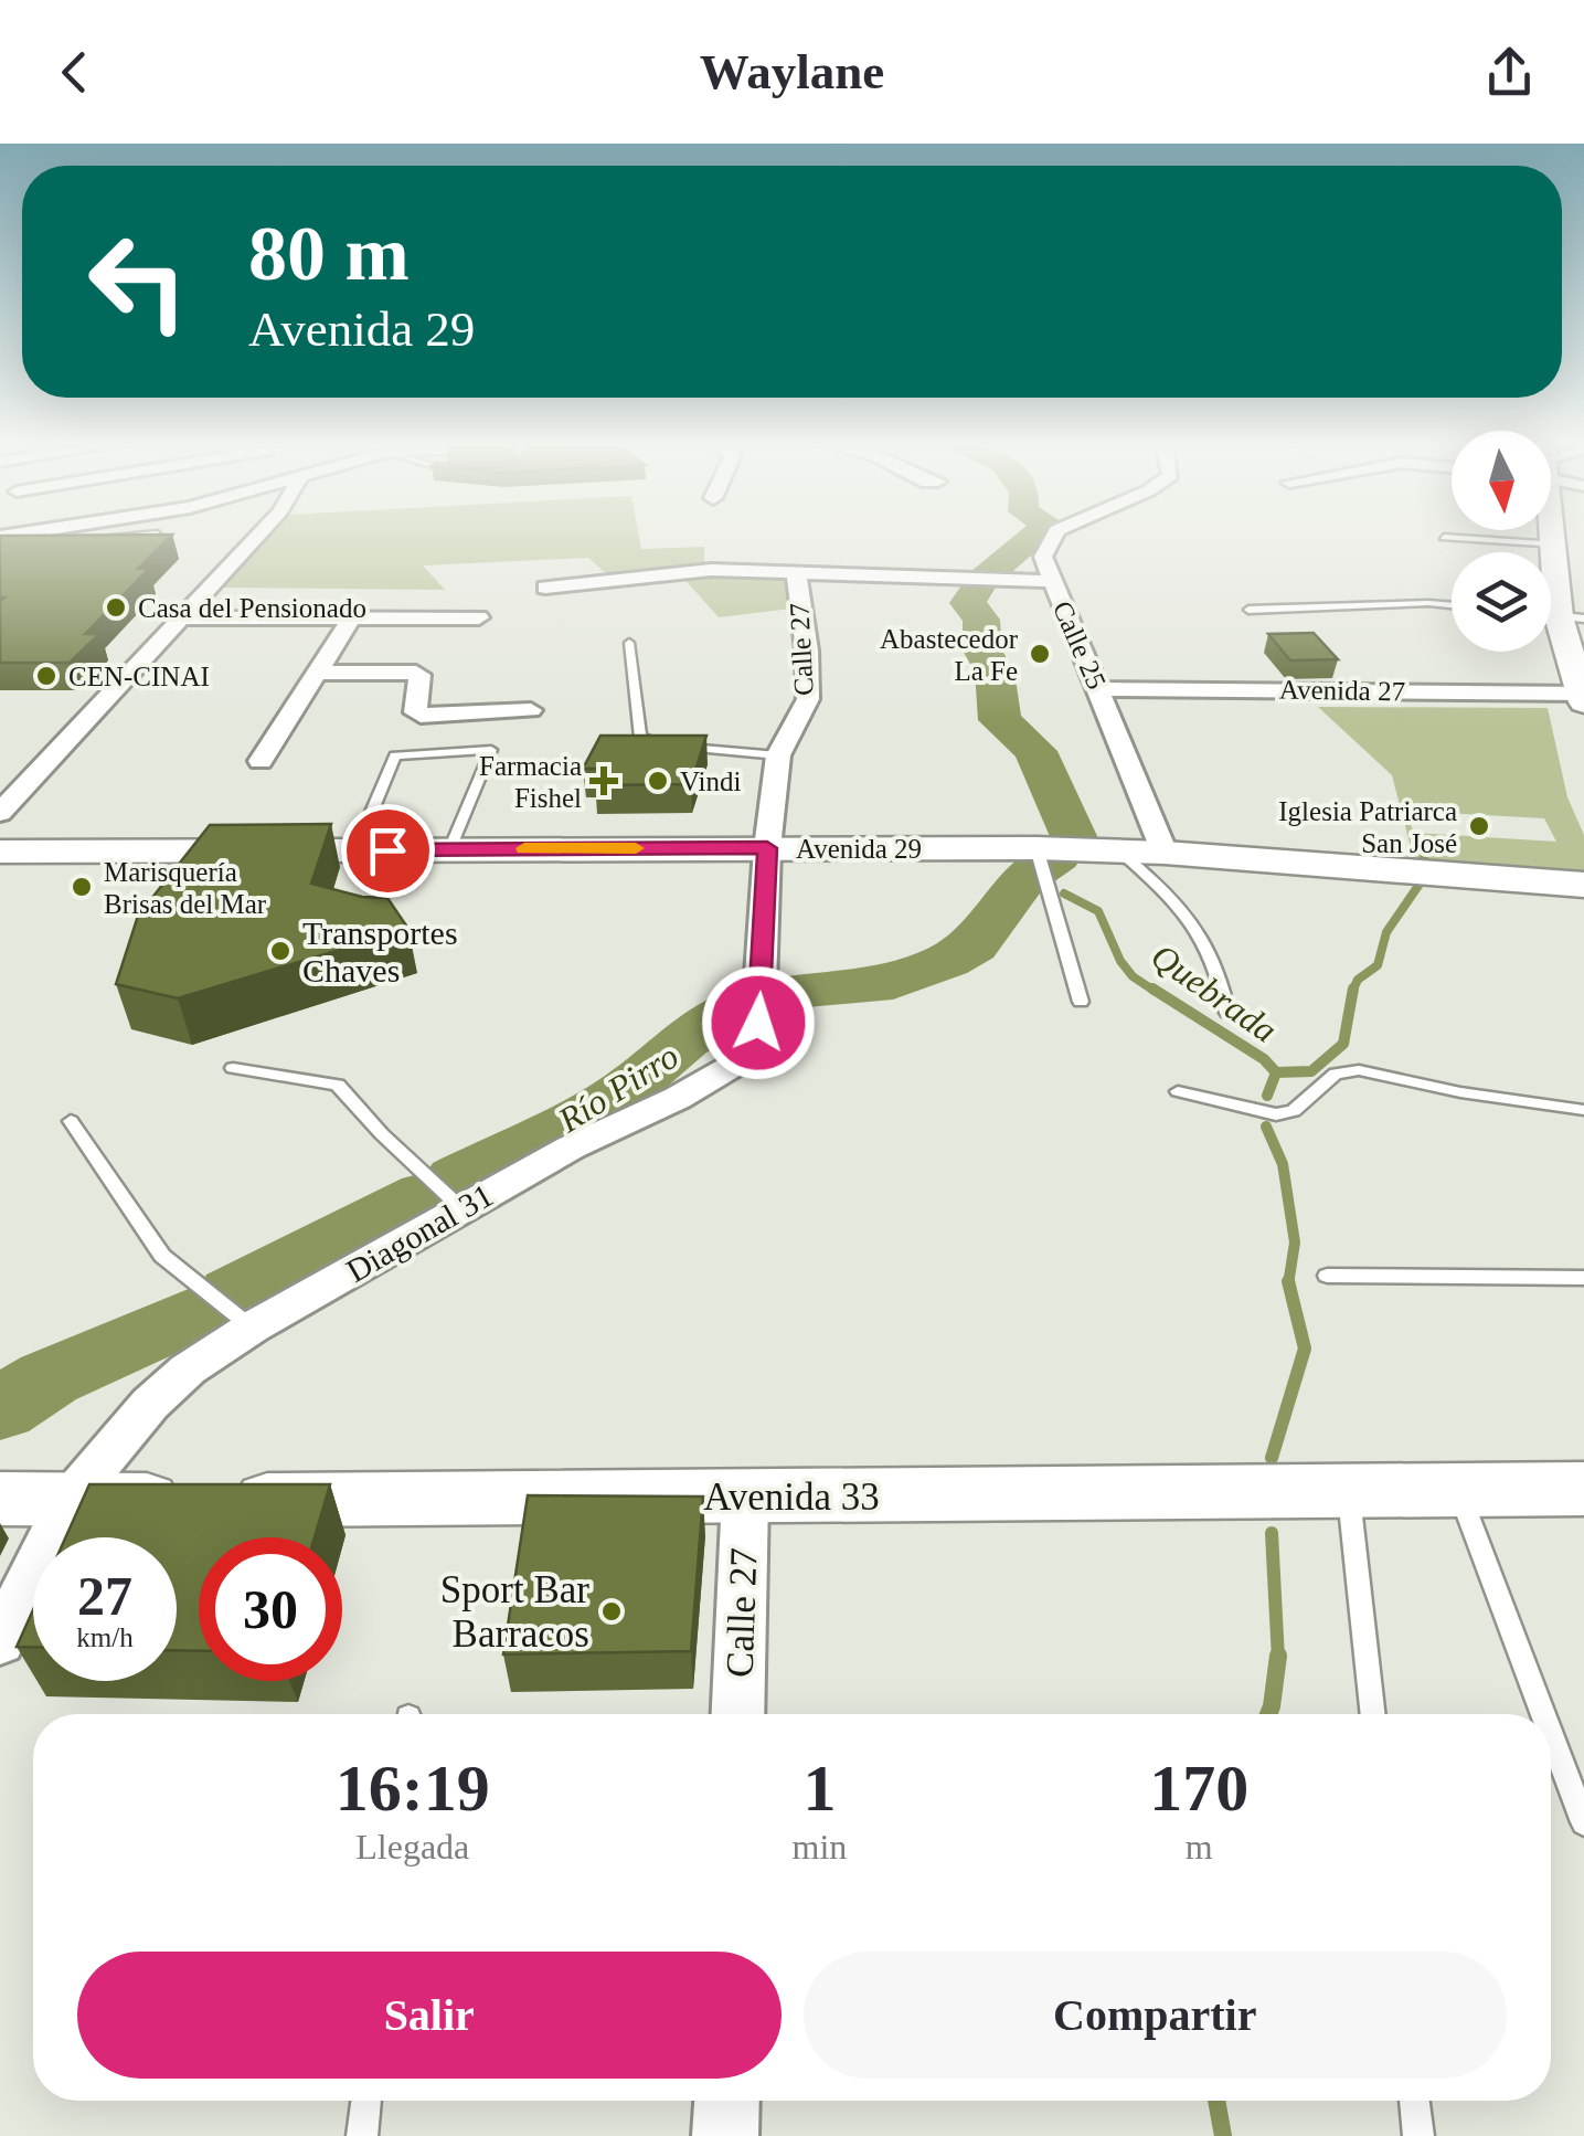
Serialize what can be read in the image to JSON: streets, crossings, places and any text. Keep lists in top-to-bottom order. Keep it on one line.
{"streets":{"main road":["Avenida 29","Avenida 33"],"street":["Calle 25","Calle 27","Avenida 27","Diagonal 31"]},"crossings":[["Calle 25","Avenida 27"],["Calle 25","Avenida 29"],["Calle 27","Avenida 29"],["Calle 27","Diagonal 31"],["Calle 27","Avenida 33"],["Diagonal 31","Avenida 33"]],"water":["Quebrada","Río Pirro"],"places":{"other":["Casa del Pensionado","Abastecedor La Fe","CEN-CINAI","Vindi","Iglesia Patriarca San José","Marisquería Brisas del Mar","Transportes Chaves","Sport Bar Barracos"],"health":["Farmacia Fishel"]},"north":"bottom","page":{"header":"Waylane","turn":["80 m","Avenida 29"],"speed":"27 km/h","limit":"30","eta":["16:19","Llegada","1","min","170","m"],"buttons":["Salir","Compartir"]}}
